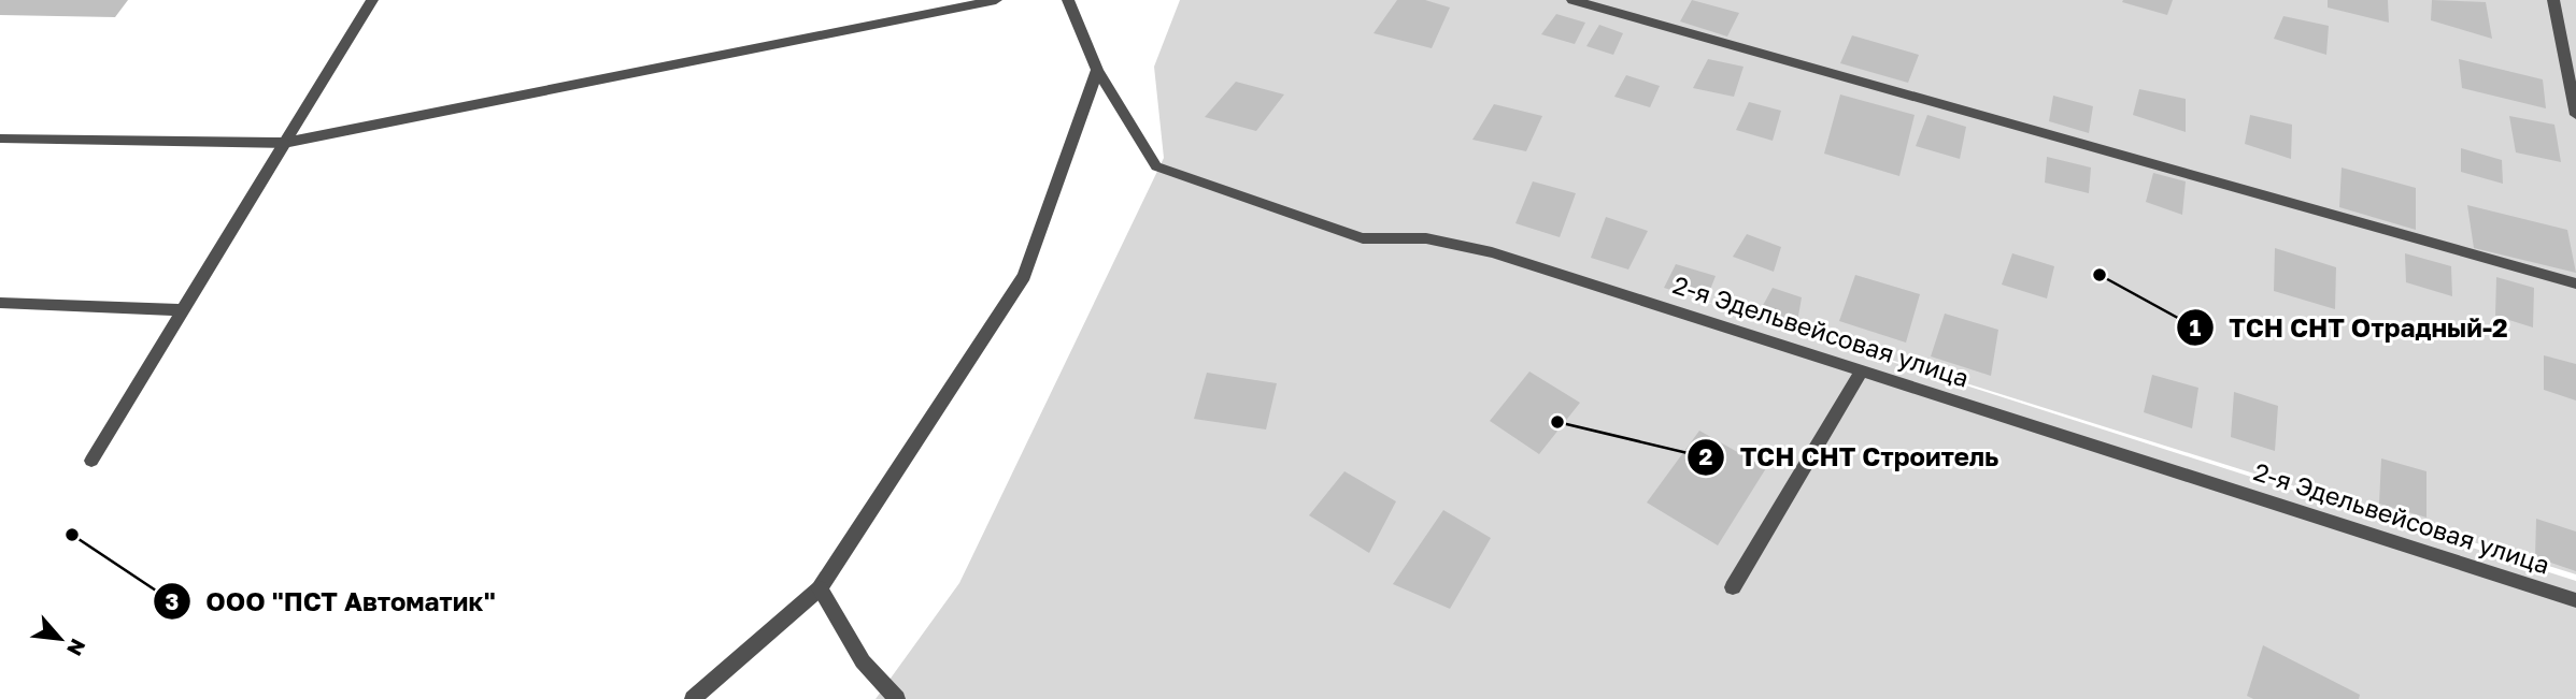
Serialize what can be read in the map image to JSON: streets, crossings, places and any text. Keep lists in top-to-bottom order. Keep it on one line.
{"streets":{"street":["2-я Эдельвейсовая улица"]},"places":["ТСН СНТ Отрадный-2","ТСН СНТ Строитель","ООО \"ПСТ Автоматик\""],"north":"bottom right"}
